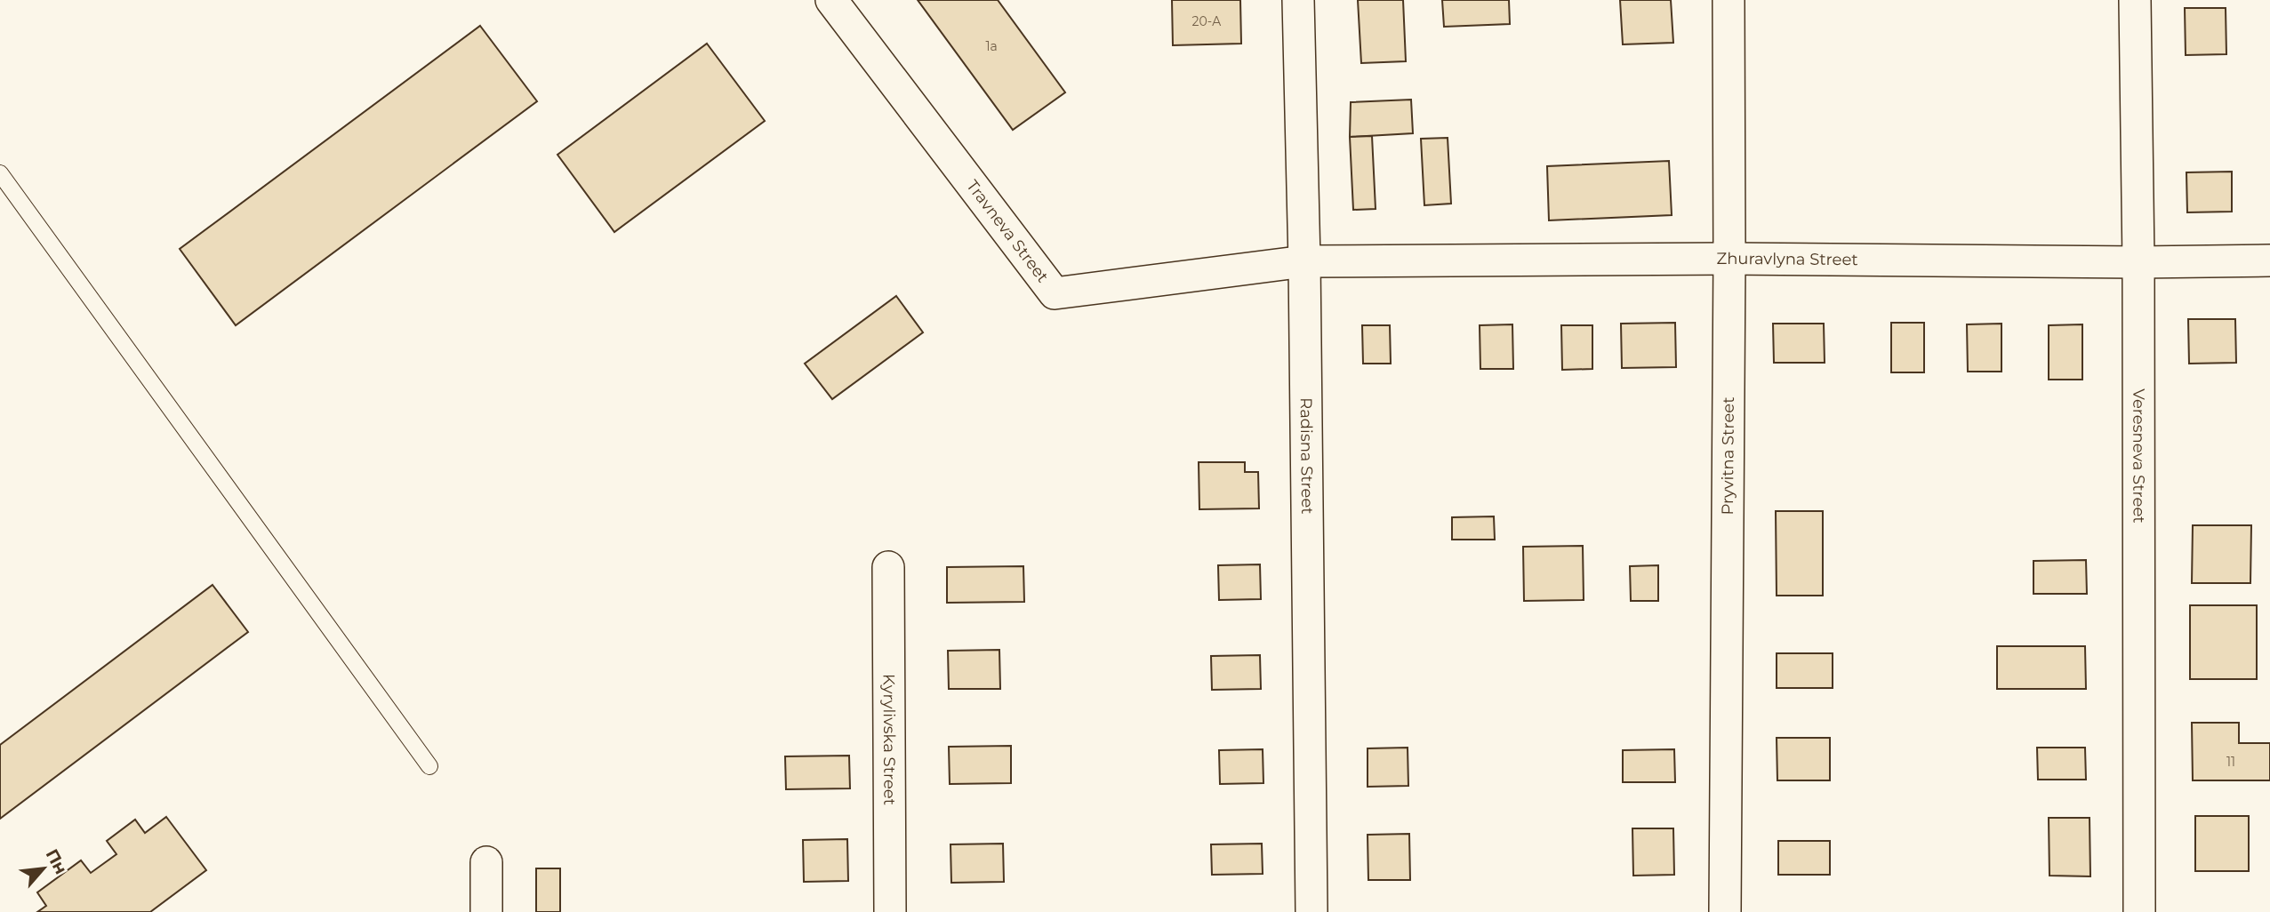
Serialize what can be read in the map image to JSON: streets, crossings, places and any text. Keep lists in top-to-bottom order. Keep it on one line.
{"streets":{"street":["Travneva Street","Zhuravlyna Street","Radisna Street","Pryvitna Street","Veresneva Street","Kyrylivska Street"]},"crossings":[["Travneva Street","Zhuravlyna Street"],["Travneva Street","Radisna Street"],["Zhuravlyna Street","Radisna Street"],["Zhuravlyna Street","Pryvitna Street"],["Zhuravlyna Street","Veresneva Street"]],"house_numbers":["20-А","1а","11"],"north":"top right"}
